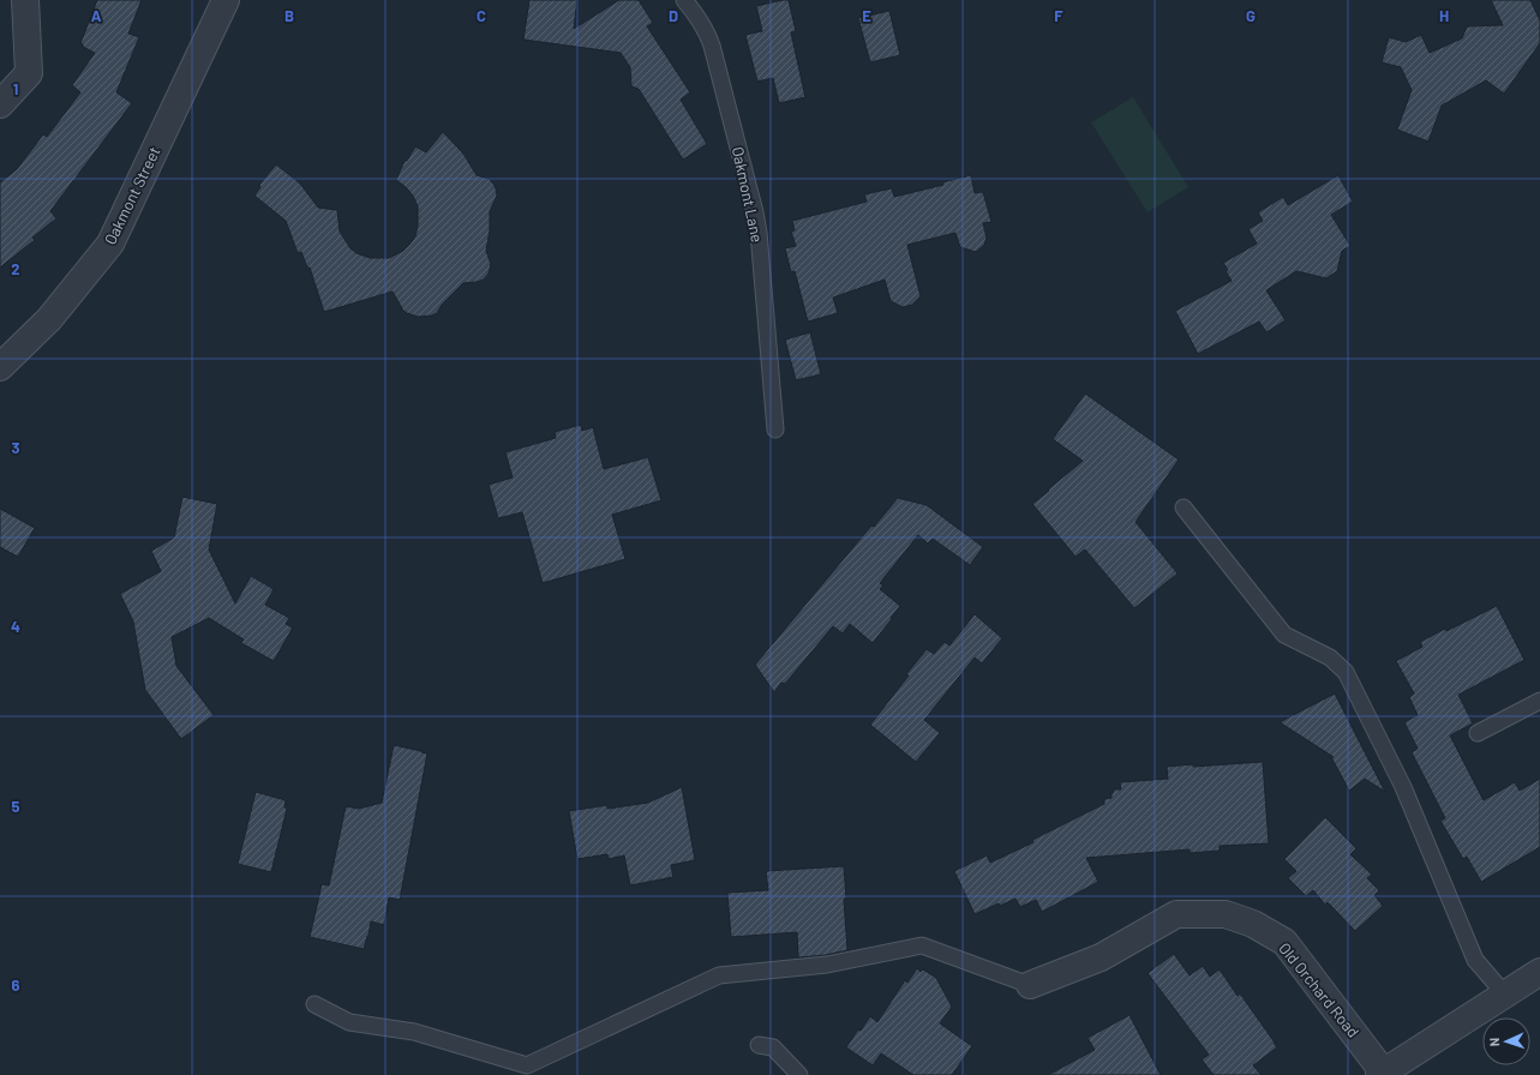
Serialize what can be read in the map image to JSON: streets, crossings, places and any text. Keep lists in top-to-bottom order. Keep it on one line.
{"streets":{"street":["Oakmont Street","Old Orchard Road"],"lane":["Oakmont Lane"]},"north":"left","grid":{"columns":["A","B","C","D","E","F","G","H"],"rows":["1","2","3","4","5","6"]}}
